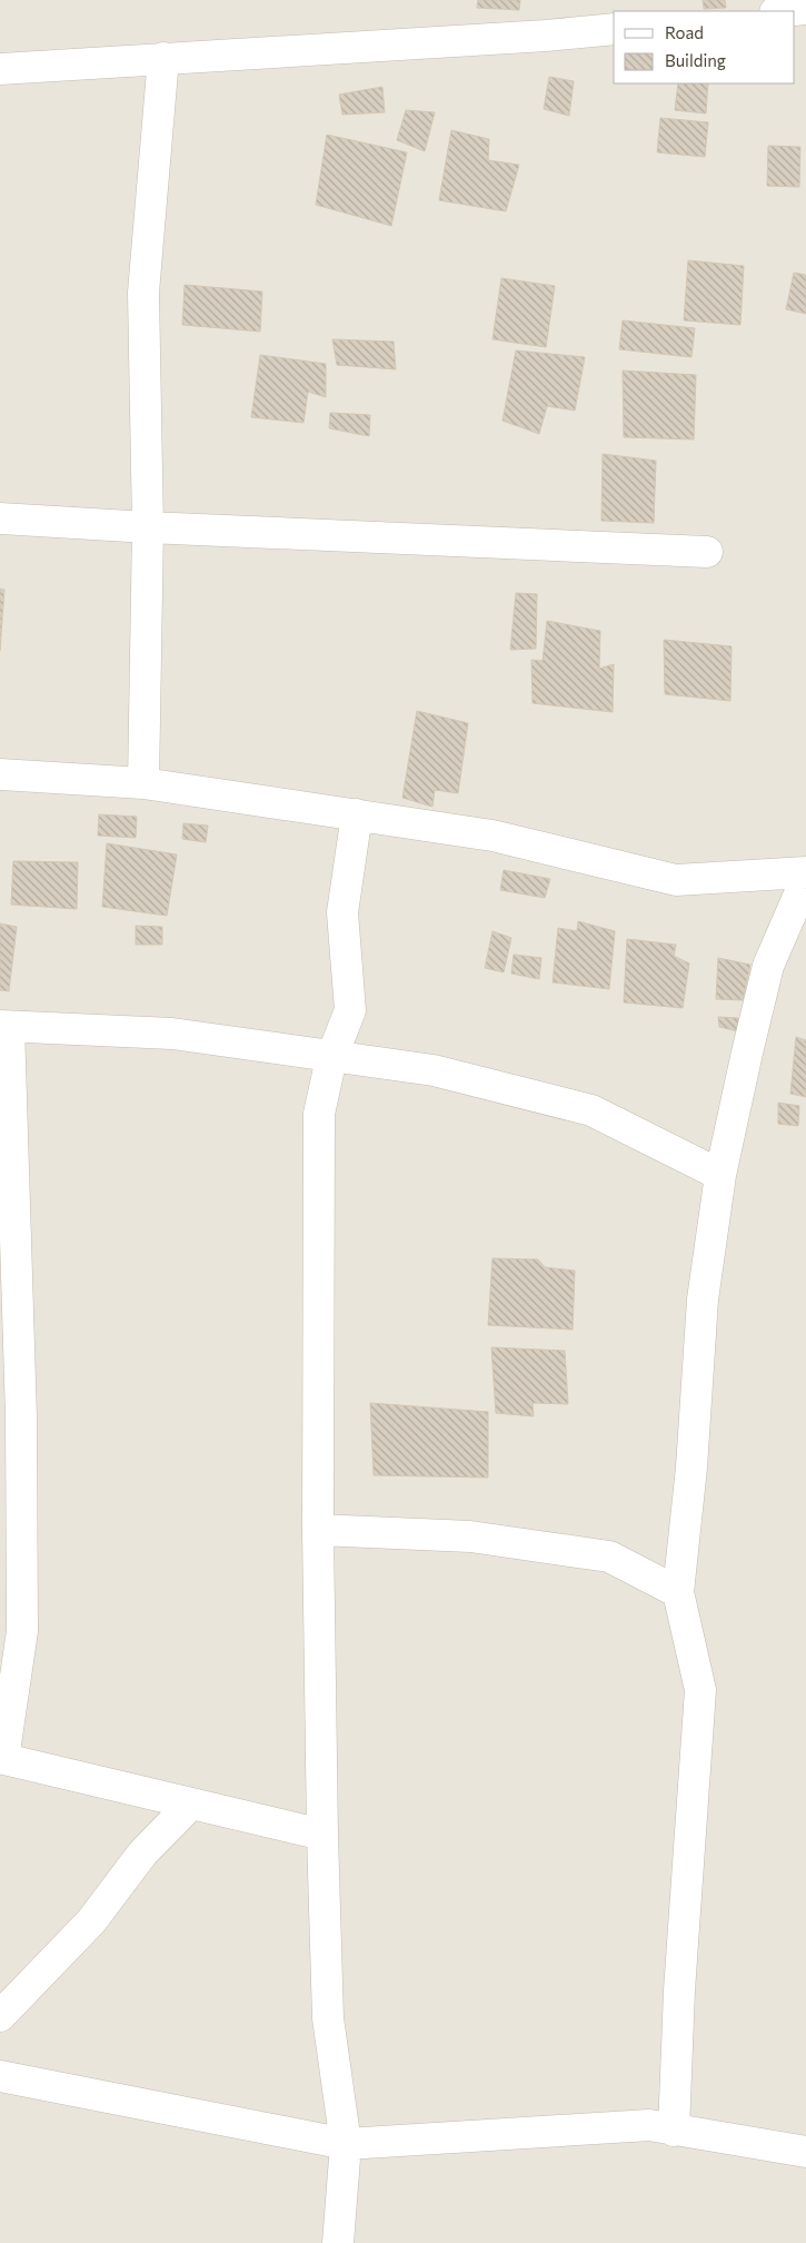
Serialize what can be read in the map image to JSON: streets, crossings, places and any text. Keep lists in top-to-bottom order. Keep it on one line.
{"legend":["Road","Building"]}
